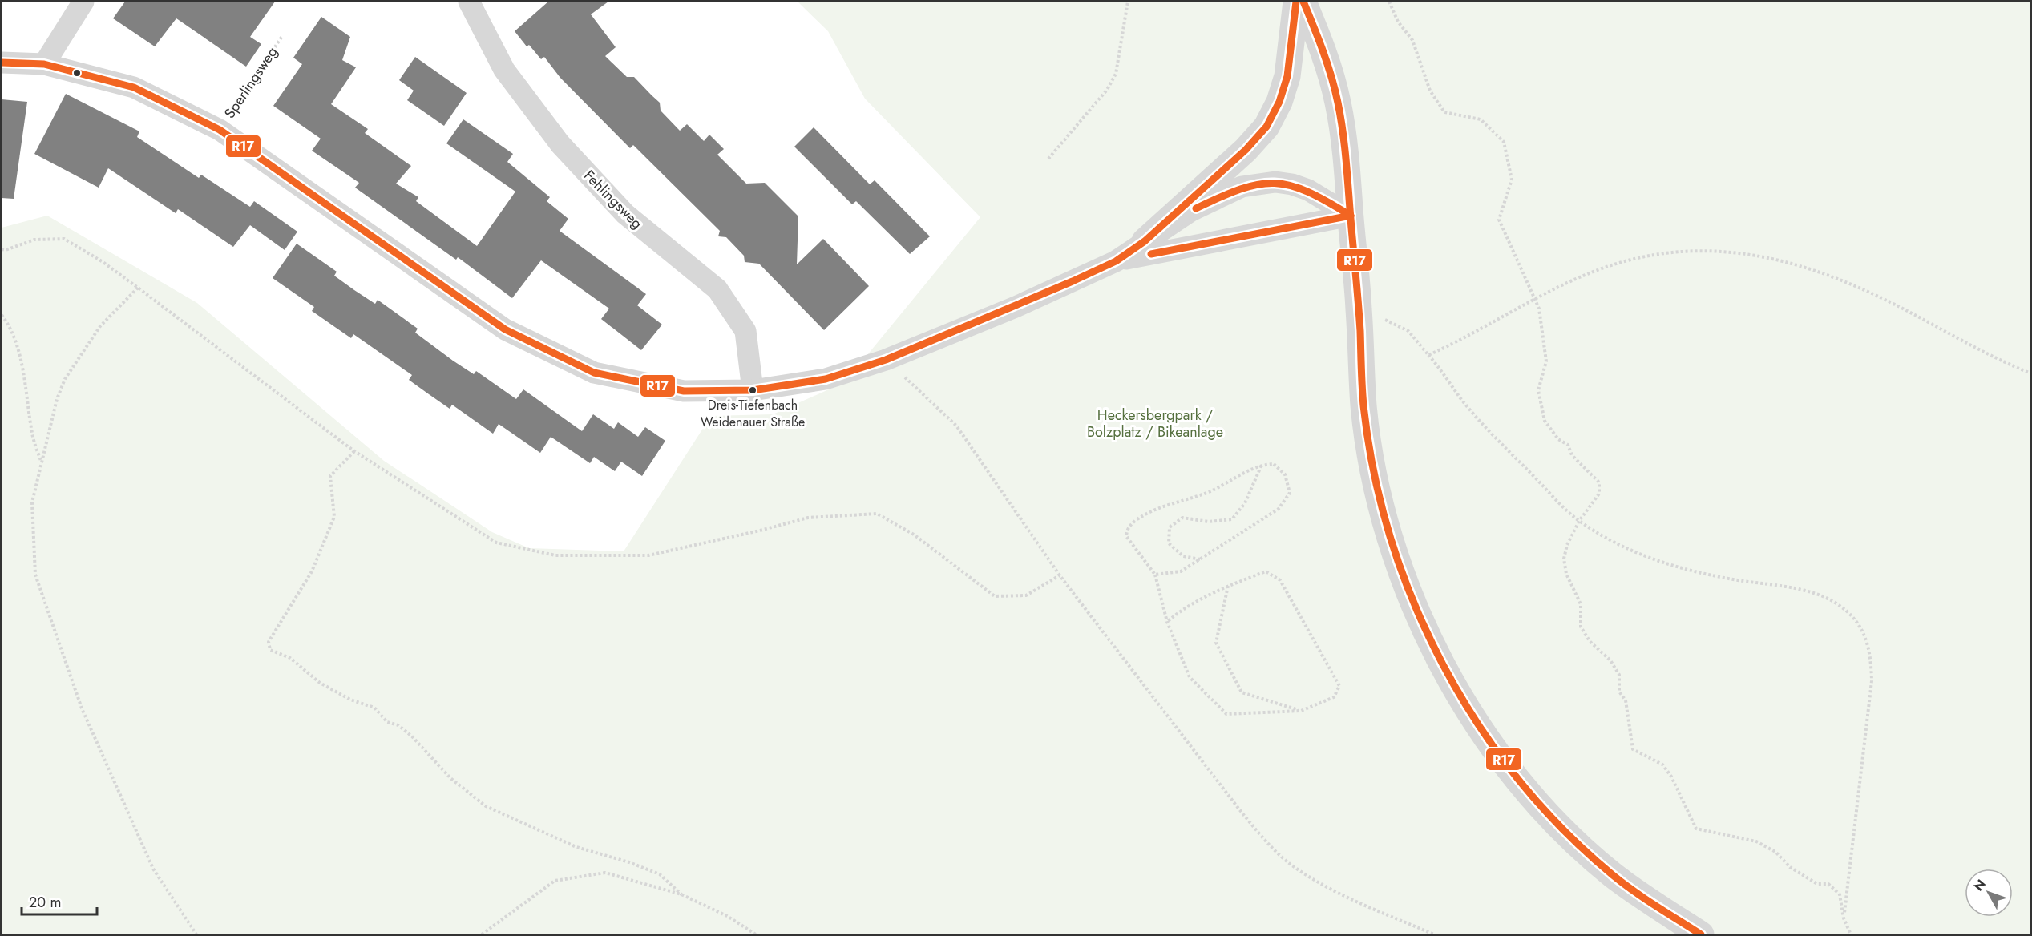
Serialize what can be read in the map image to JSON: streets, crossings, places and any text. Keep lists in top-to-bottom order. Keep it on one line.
{"streets":{"street":["Fehlingsweg"],"path":["Sperlingsweg"]},"parks":["Heckersbergpark / Bolzplatz / Bikeanlage"],"places":["Dreis-Tiefenbach Weidenauer Straße"],"lines":["transit line R17"],"scale_bar":"20 m","north":"top left"}
